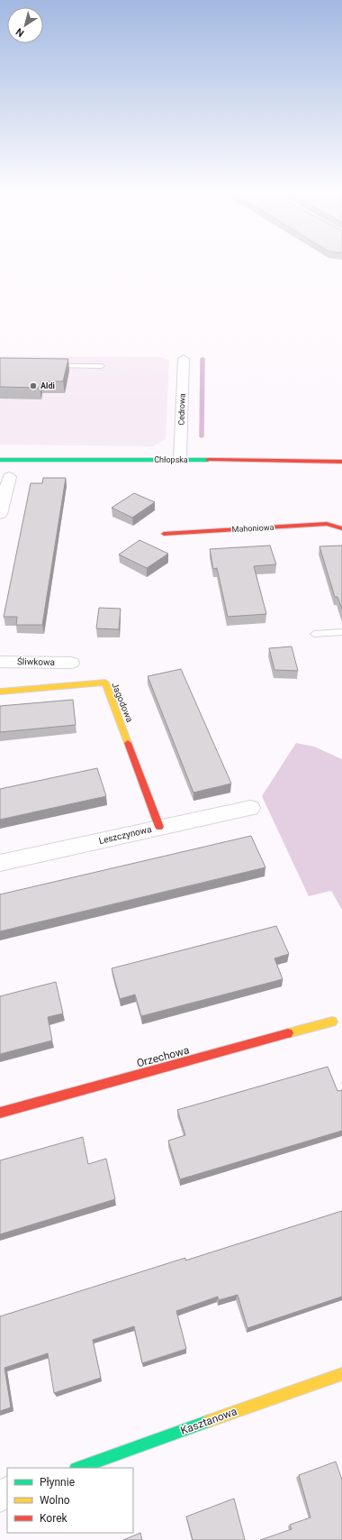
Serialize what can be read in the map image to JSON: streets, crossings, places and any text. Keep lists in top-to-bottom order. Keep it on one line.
{"streets":{"street":["Cedrowa","Chłopska","Mahoniowa","Śliwkowa","Jagodowa","Leszczynowa","Orzechowa","Kasztanowa"]},"crossings":[["Cedrowa","Chłopska"],["Jagodowa","Leszczynowa"]],"places":["Aldi"],"legend":["Płynnie","Wolno","Korek"],"north":"bottom left"}
